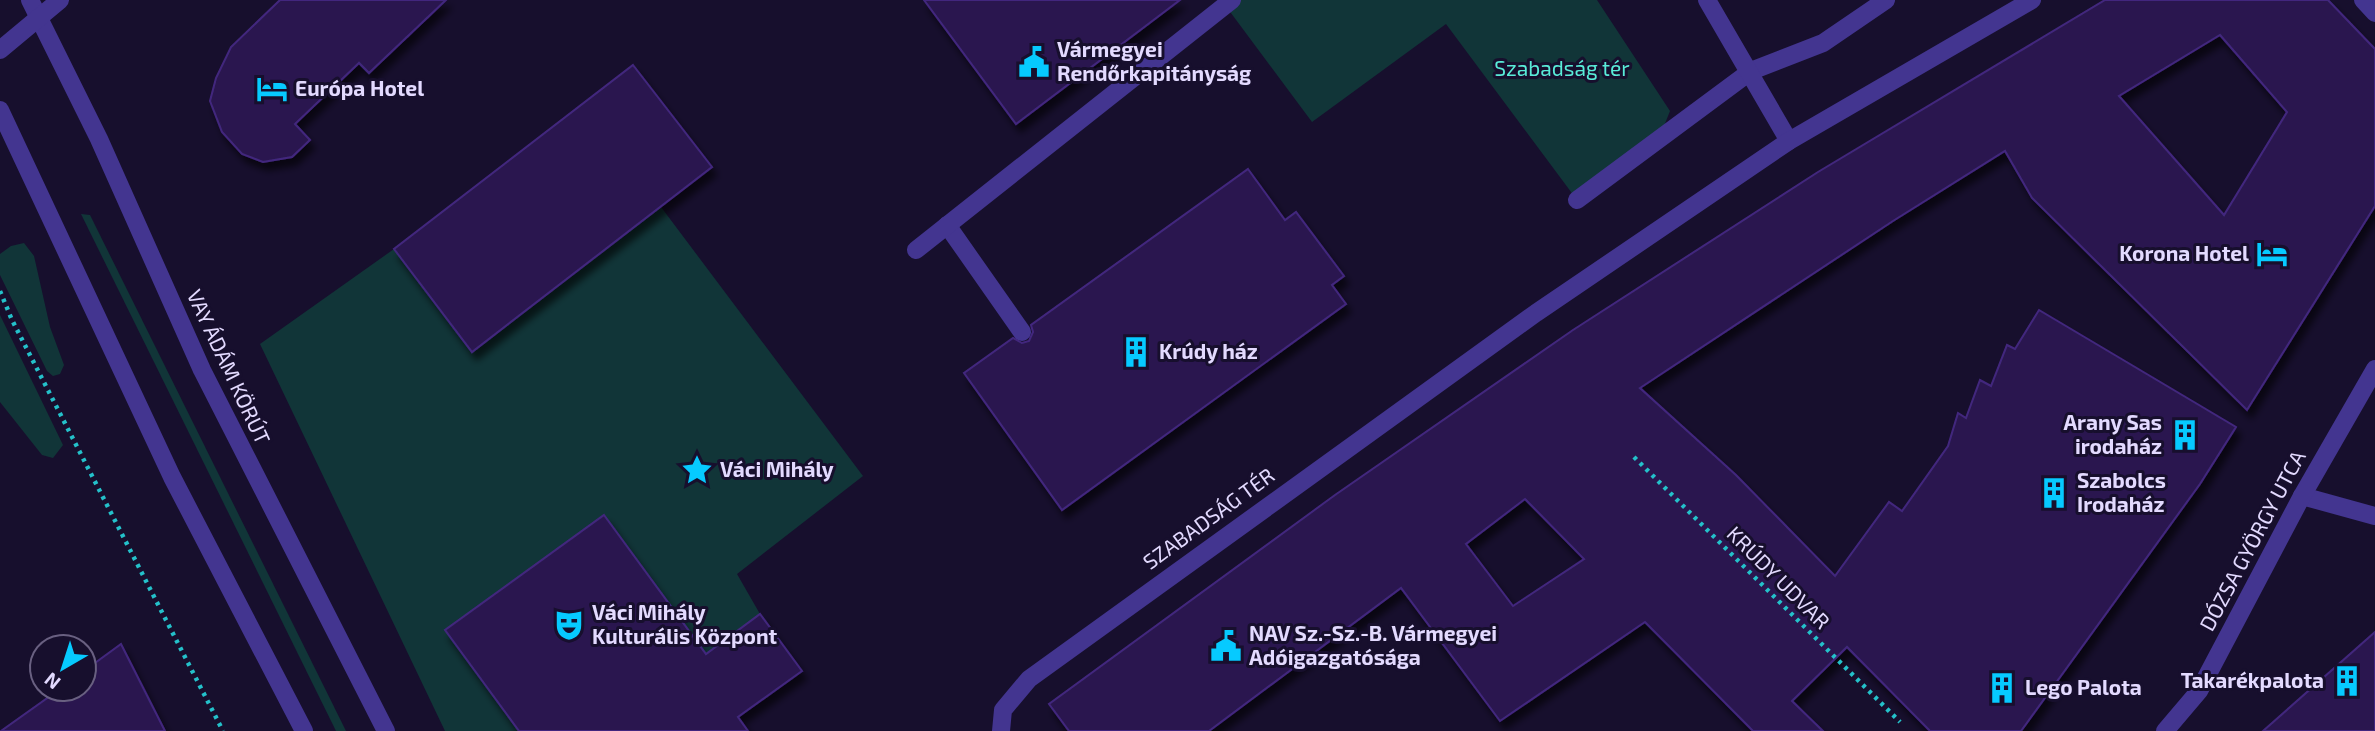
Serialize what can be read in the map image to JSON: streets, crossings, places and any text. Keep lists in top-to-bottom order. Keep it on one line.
{"streets":{"street":["VAY ÁDÁM KÖRÚT","SZABADSÁG TÉR","DÓZSA GYÖRGY UTCA"],"path":["KRÚDY UDVAR"]},"parks":["Szabadság tér"],"places":{"public building":["Vármegyei Rendőrkapitányság","NAV Sz.-Sz.-B. Vármegyei Adóigazgatósága"],"hotel":["Európa Hotel","Korona Hotel"],"building":["Krúdy ház","Arany Sas irodaház","Szabolcs Irodaház","Takarékpalota","Lego Palota"],"place":["Váci Mihály"],"theatre":["Váci Mihály Kulturális Központ"]},"north":"bottom left"}
